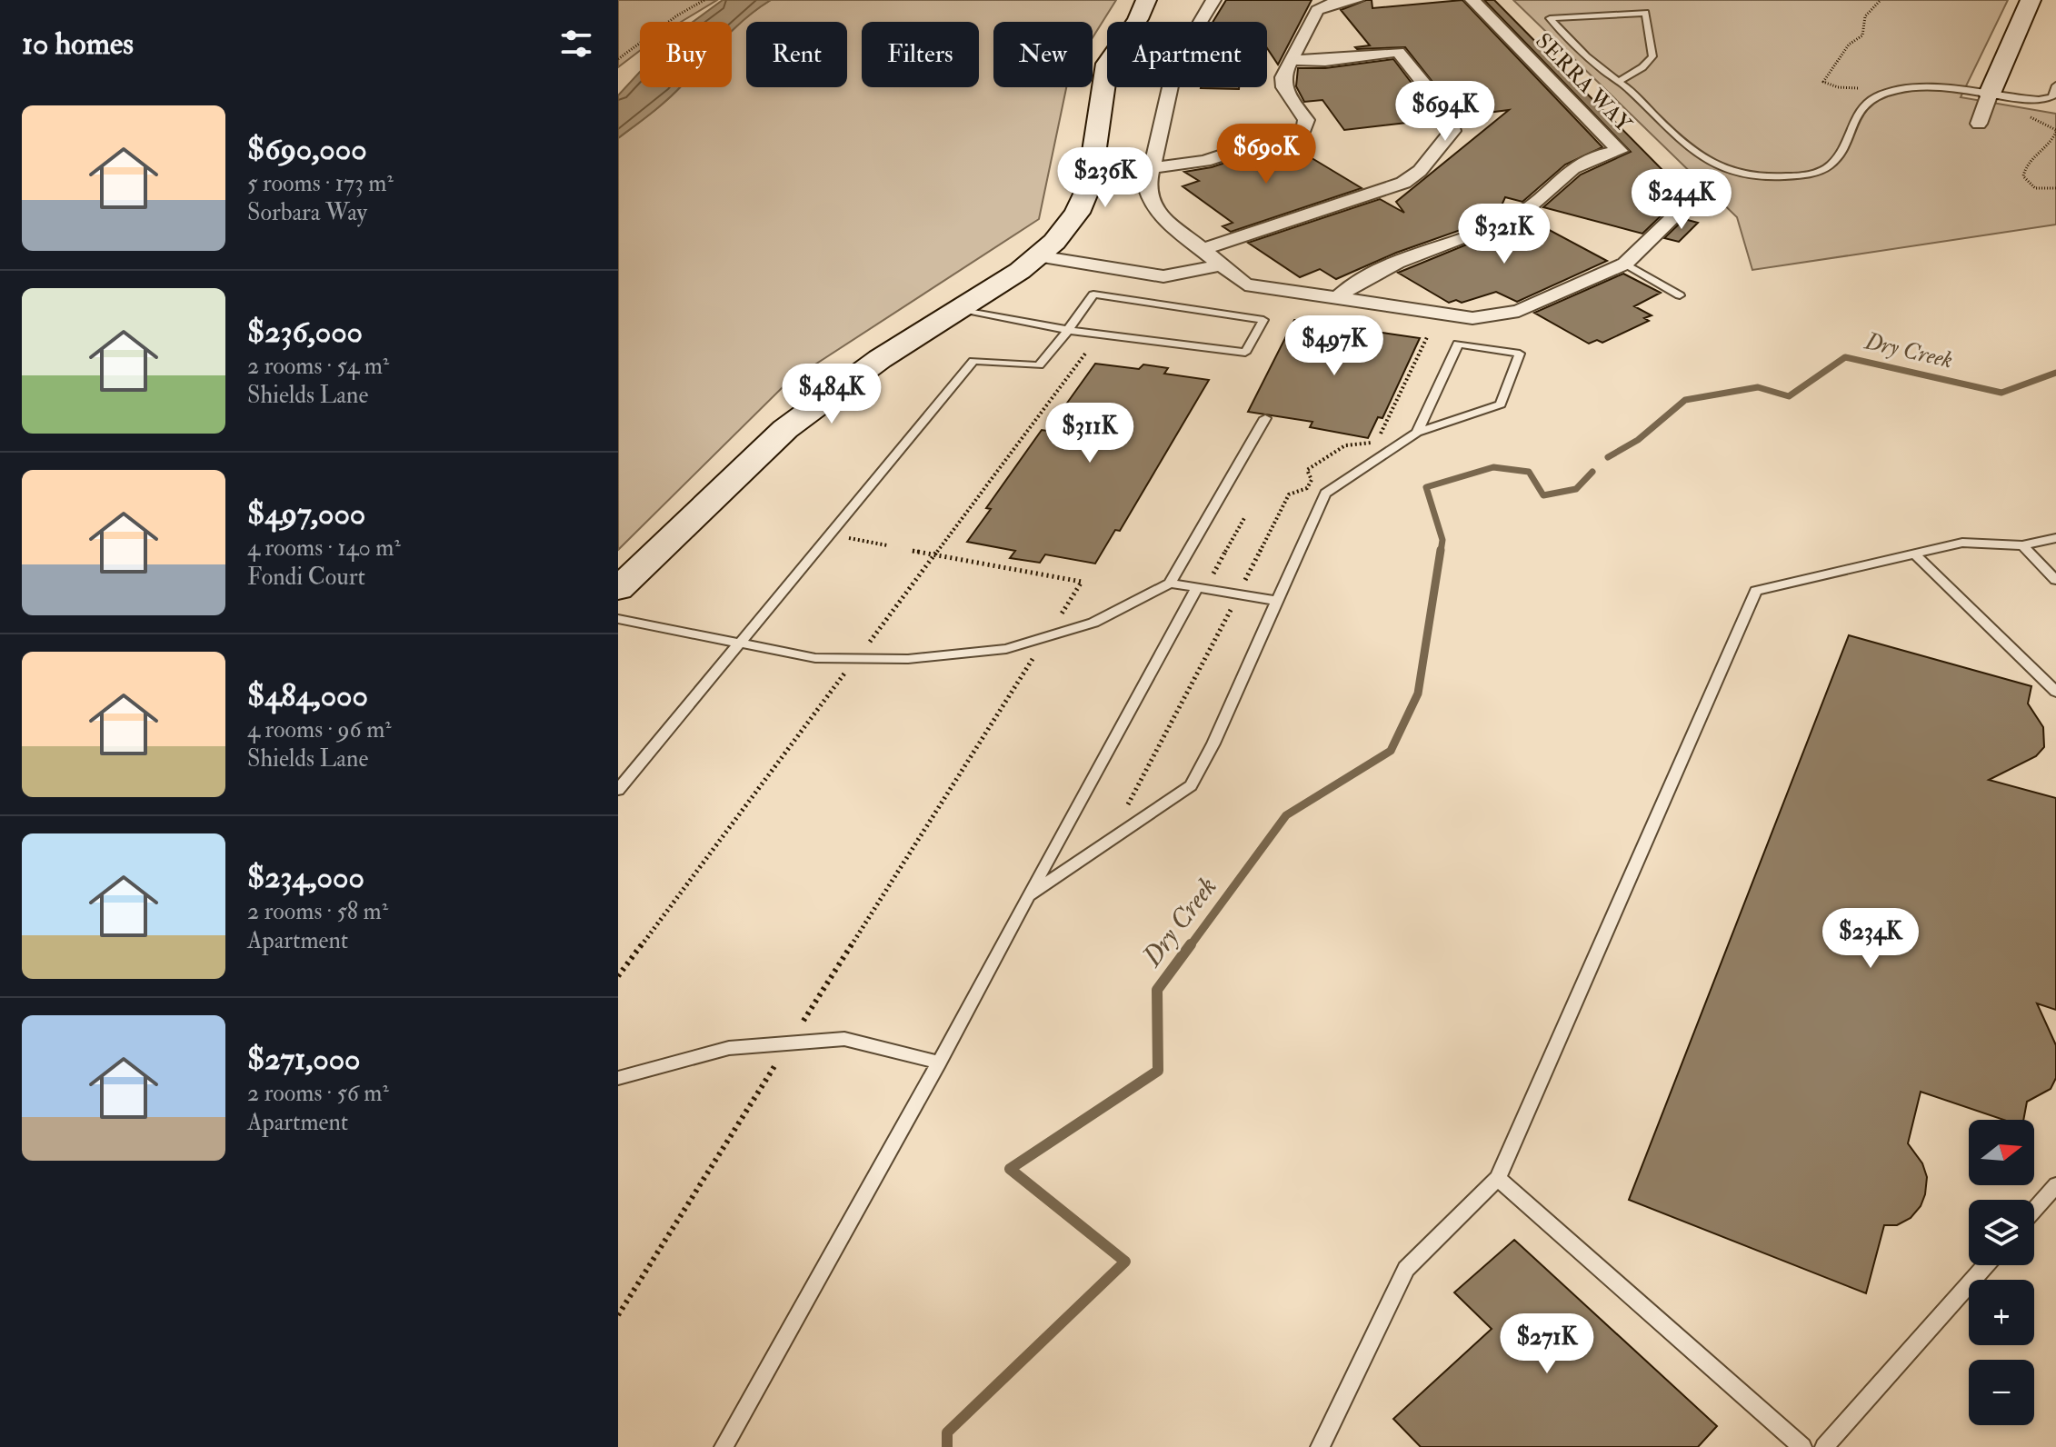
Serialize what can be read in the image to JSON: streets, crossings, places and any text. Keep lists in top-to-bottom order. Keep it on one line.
{"streets":{"street":["SERRA WAY"]},"water":["Dry Creek"],"north":"right","page":{"heading":"10 homes","chip":["Buy","Rent","Filters","New","Apartment"],"price":["$694K","$690K","$236K","$244K","$321K","$497K","$484K","$311K","$234K","$271K"],"list":[{"name":"$690,000","note":"5 rooms · 173 m² · Sorbara Way"},{"name":"$236,000","note":"2 rooms · 54 m² · Shields Lane"},{"name":"$497,000","note":"4 rooms · 140 m² · Fondi Court"},{"name":"$484,000","note":"4 rooms · 96 m² · Shields Lane"},{"name":"$234,000","note":"2 rooms · 58 m² · Apartment"},{"name":"$271,000","note":"2 rooms · 56 m² · Apartment"}],"map_buttons":["+","−"]}}
